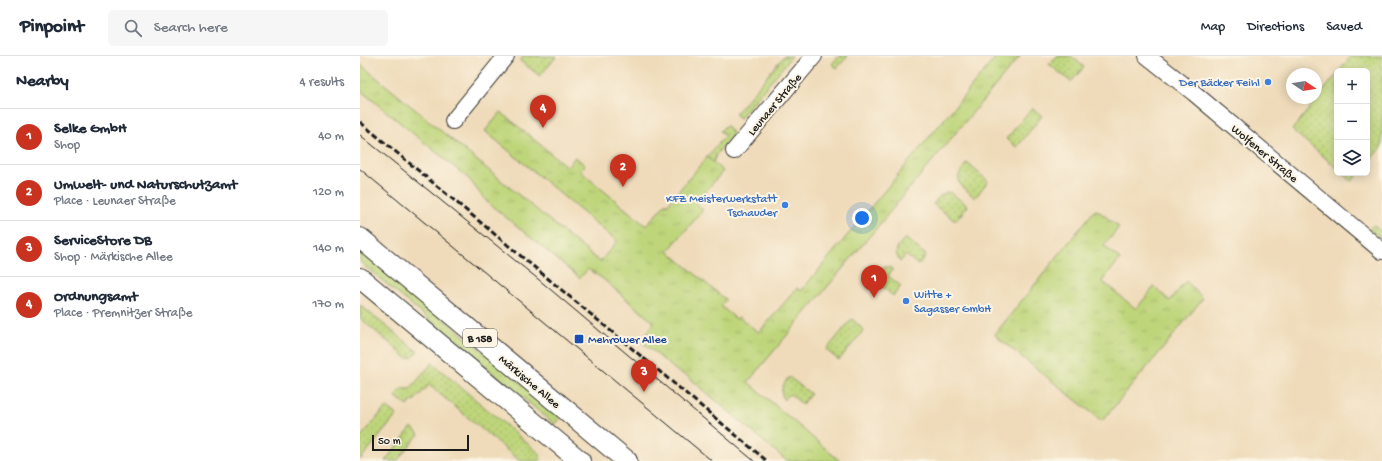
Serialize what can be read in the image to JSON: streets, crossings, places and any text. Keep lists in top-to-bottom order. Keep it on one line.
{"streets":{"main road":["B 158","Märkische Allee"],"street":["Leunaer Straße","Wolfener Straße"]},"places":{"other":["Der Bäcker Feihl","KFZ Meisterwerkstatt Tschauder","Witte + Sagasser GmbH"],"transit":["Mehrower Allee"]},"scale_bar":"50 m","north":"right","page":{"header":"Pinpoint","search":"Search here","nav":["Map","Directions","Saved"],"heading":["Nearby","4 results"],"map_buttons":["+","−"],"pins":["4","2","1","3"],"list":[{"mark":"1","name":"Selke GmbH","note":"Shop","value":"40 m"},{"mark":"2","name":"Umwelt- und Naturschutzamt","note":"Place · Leunaer Straße","value":"120 m"},{"mark":"3","name":"ServiceStore DB","note":"Shop · Märkische Allee","value":"140 m"},{"mark":"4","name":"Ordnungsamt","note":"Place · Premnitzer Straße","value":"170 m"}],"scale":"50 m"}}
